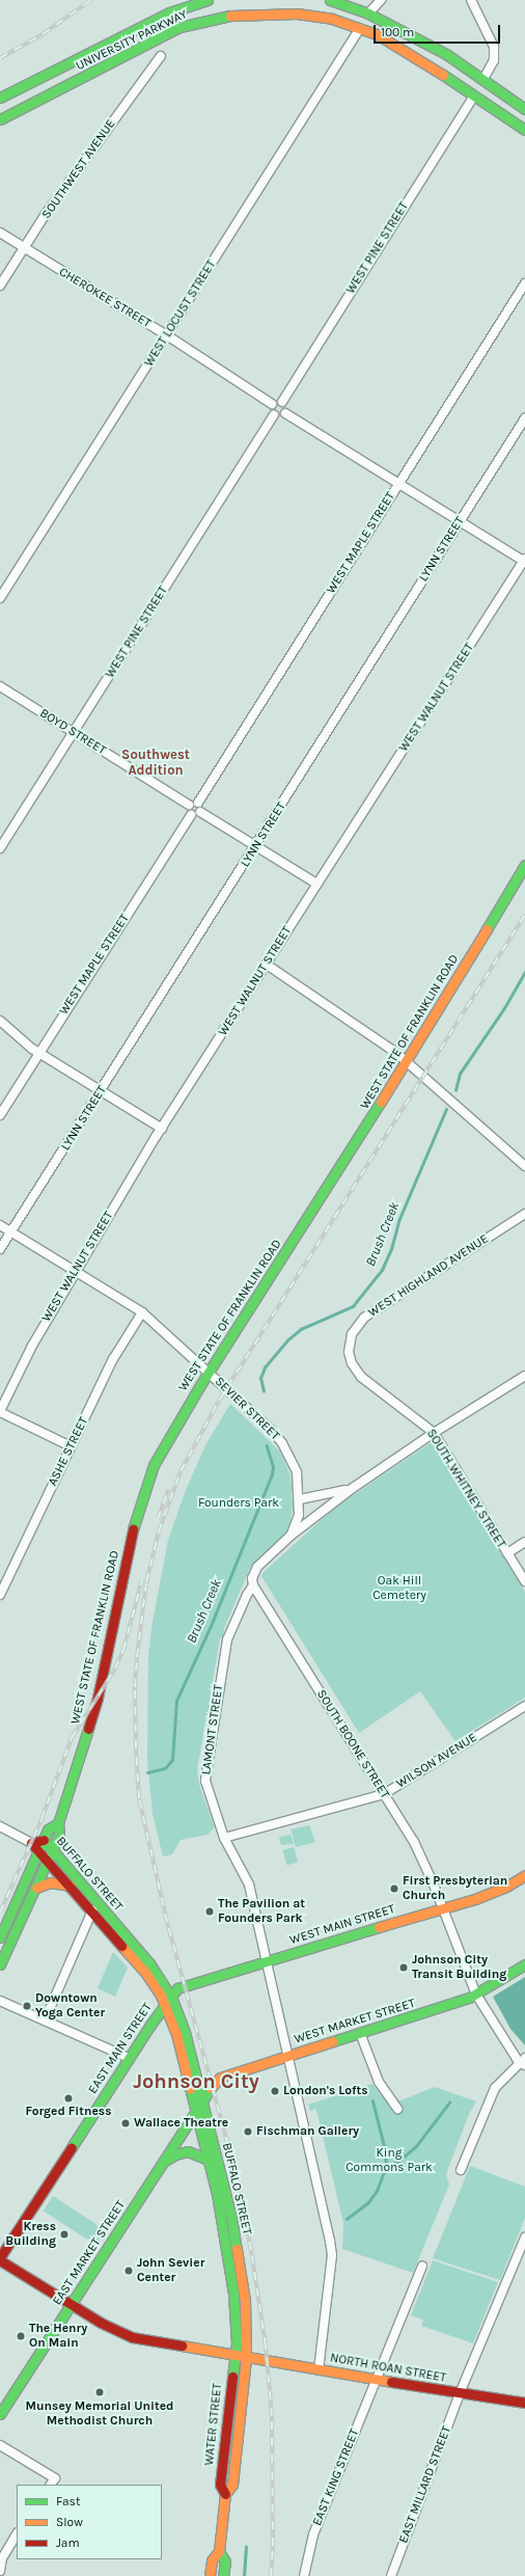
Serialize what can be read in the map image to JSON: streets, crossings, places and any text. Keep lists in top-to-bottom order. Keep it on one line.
{"streets":{"main road":["UNIVERSITY PARKWAY","WEST STATE OF FRANKLIN ROAD","BUFFALO STREET","WEST MAIN STREET","WEST MARKET STREET","EAST MAIN STREET","EAST MARKET STREET","NORTH ROAN STREET","WATER STREET"],"street":["SOUTHWEST AVENUE","WEST PINE STREET","CHEROKEE STREET","WEST LOCUST STREET","WEST MAPLE STREET","LYNN STREET","WEST WALNUT STREET","BOYD STREET","WEST HIGHLAND AVENUE","SEVIER STREET","ASHE STREET","SOUTH WHITNEY STREET","LAMONT STREET","SOUTH BOONE STREET","WILSON AVENUE","EAST KING STREET","EAST MILLARD STREET"]},"crossings":[["UNIVERSITY PARKWAY","WEST PINE STREET"],["UNIVERSITY PARKWAY","WEST LOCUST STREET"],["SOUTHWEST AVENUE","CHEROKEE STREET"],["WEST PINE STREET","CHEROKEE STREET"],["WEST PINE STREET","BOYD STREET"],["CHEROKEE STREET","WEST LOCUST STREET"],["WEST MAPLE STREET","BOYD STREET"],["LYNN STREET","SEVIER STREET"],["WEST WALNUT STREET","SEVIER STREET"],["WEST STATE OF FRANKLIN ROAD","SEVIER STREET"],["WEST STATE OF FRANKLIN ROAD","BUFFALO STREET"],["WEST HIGHLAND AVENUE","SOUTH WHITNEY STREET"],["SEVIER STREET","ASHE STREET"],["SEVIER STREET","LAMONT STREET"],["SOUTH WHITNEY STREET","LAMONT STREET"],["LAMONT STREET","SOUTH BOONE STREET"],["LAMONT STREET","WILSON AVENUE"],["LAMONT STREET","WEST MAIN STREET"],["LAMONT STREET","WEST MARKET STREET"],["LAMONT STREET","NORTH ROAN STREET"],["SOUTH BOONE STREET","WILSON AVENUE"],["SOUTH BOONE STREET","WEST MAIN STREET"],["SOUTH BOONE STREET","WEST MARKET STREET"],["BUFFALO STREET","WEST MAIN STREET"],["BUFFALO STREET","WEST MARKET STREET"],["BUFFALO STREET","EAST MAIN STREET"],["BUFFALO STREET","EAST MARKET STREET"],["BUFFALO STREET","NORTH ROAN STREET"],["BUFFALO STREET","WATER STREET"],["WEST MAIN STREET","EAST MAIN STREET"],["WEST MARKET STREET","EAST MARKET STREET"],["EAST MAIN STREET","NORTH ROAN STREET"],["EAST MARKET STREET","NORTH ROAN STREET"],["NORTH ROAN STREET","WATER STREET"],["NORTH ROAN STREET","EAST KING STREET"],["NORTH ROAN STREET","EAST MILLARD STREET"]],"districts":["Southwest Addition","Johnson City"],"water":["Brush Creek"],"parks":["Founders Park","Oak Hill Cemetery","King Commons Park"],"places":["First Presbyterian Church","The Pavilion at Founders Park","Johnson City Transit Building","Downtown Yoga Center","London's Lofts","Forged Fitness","Wallace Theatre","Fischman Gallery","Kress Building","John Sevier Center","The Henry On Main","Munsey Memorial United Methodist Church"],"legend":["Fast","Slow","Jam"],"scale_bar":"100 m"}
